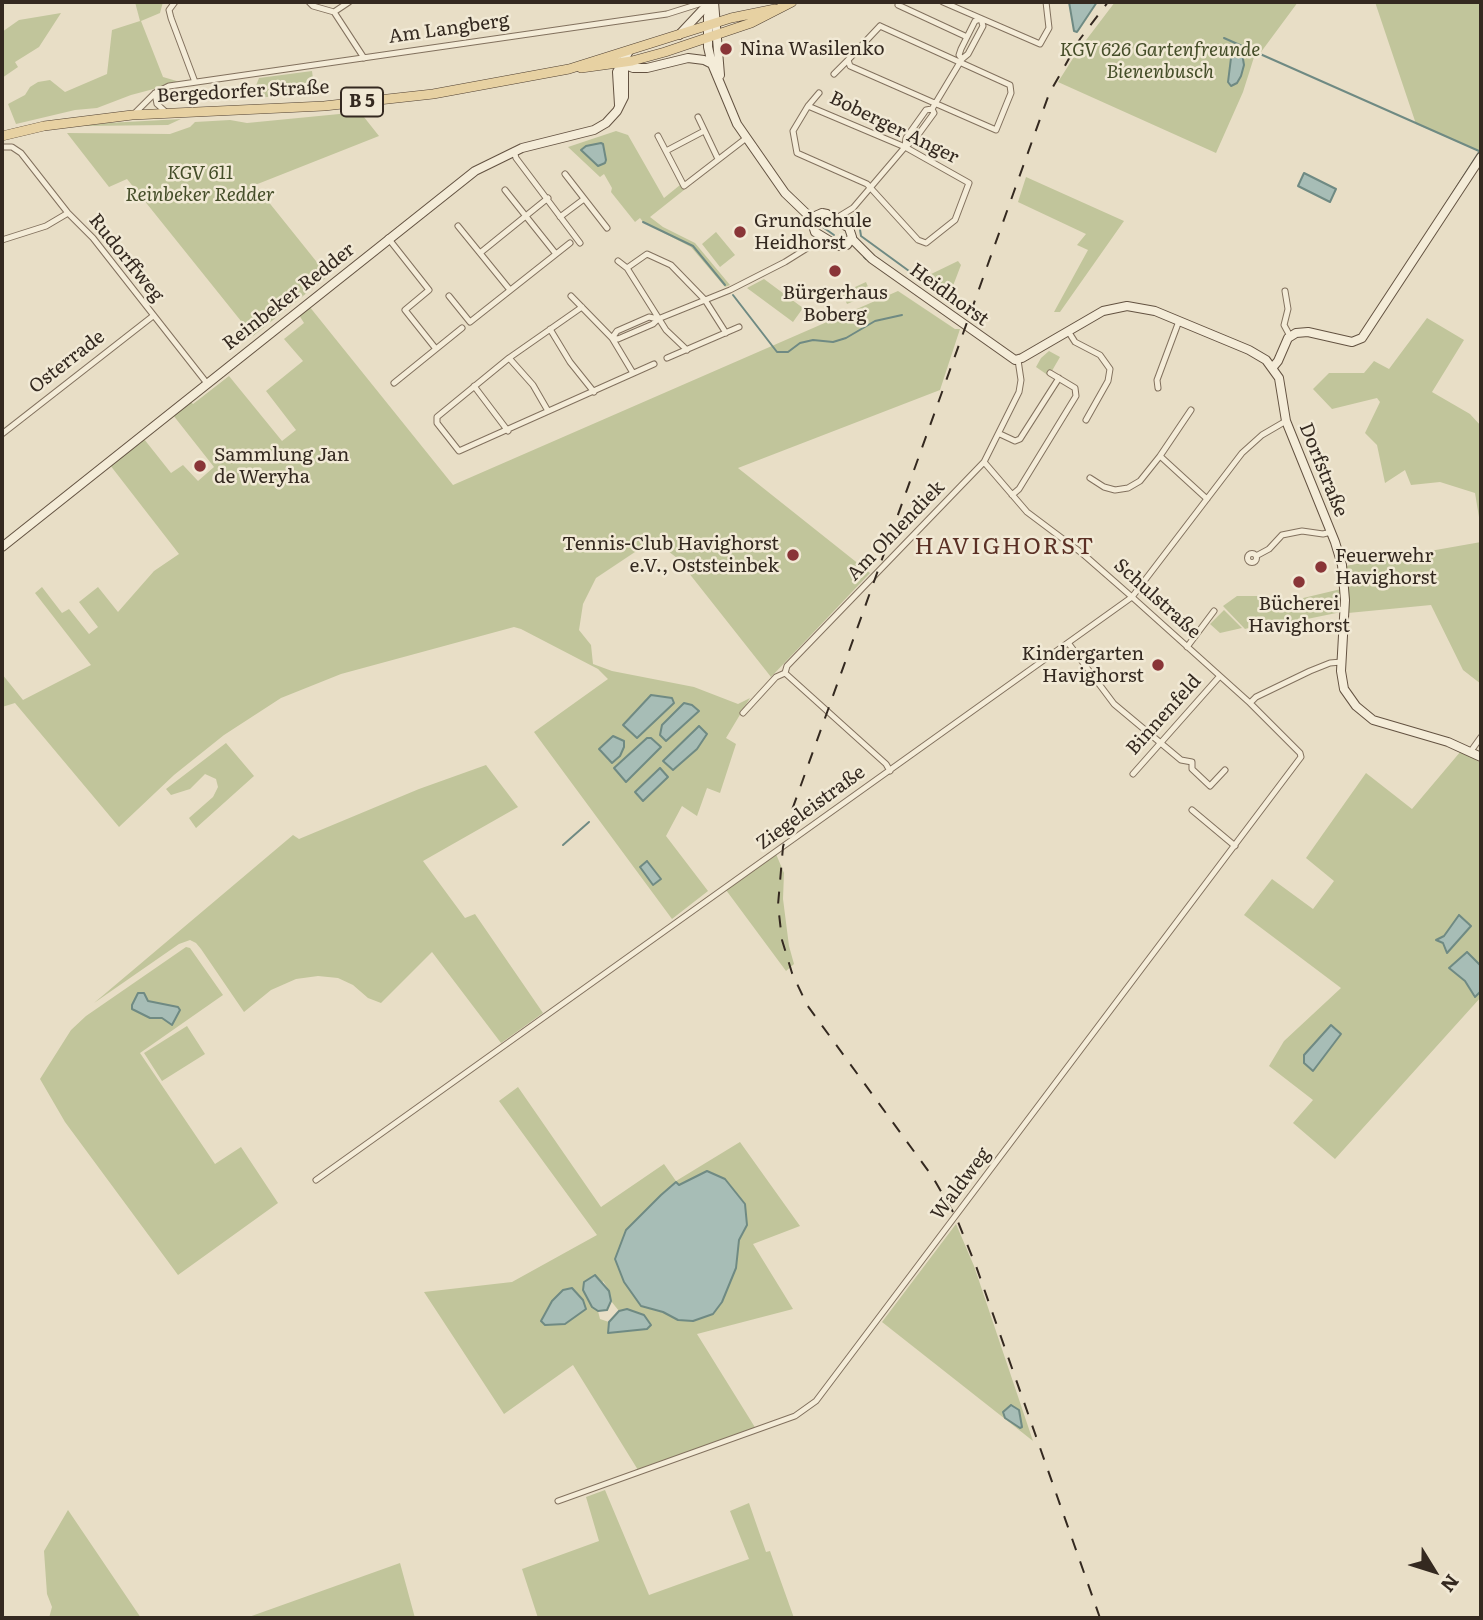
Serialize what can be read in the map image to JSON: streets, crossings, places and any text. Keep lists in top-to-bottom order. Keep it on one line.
{"streets":{"main road":["Bergedorfer Straße","B 5"],"street":["Am Langberg","Boberger Anger","Rudorffweg","Heidhorst","Reinbeker Redder","Osterrade","Dorfstraße","Am Ohlendiek","Schulstraße","Binnenfeld","Ziegeleistraße","Waldweg"]},"crossings":[["Am Langberg","Bergedorfer Straße"],["Bergedorfer Straße","Reinbeker Redder"],["Rudorffweg","Reinbeker Redder"],["Rudorffweg","Osterrade"],["Heidhorst","Am Ohlendiek"],["Dorfstraße","Ziegeleistraße"],["Am Ohlendiek","Schulstraße"],["Schulstraße","Binnenfeld"],["Schulstraße","Ziegeleistraße"],["Schulstraße","Waldweg"]],"districts":["HAVIGHORST"],"parks":["KGV 626 Gartenfreunde Bienenbusch","KGV 611 Reinbeker Redder"],"places":["Nina Wasilenko","Grundschule Heidhorst","Bürgerhaus Boberg","Sammlung Jan de Weryha","Tennis-Club Havighorst e.V., Oststeinbek","Feuerwehr Havighorst","Bücherei Havighorst","Kindergarten Havighorst"],"north":"bottom right"}
